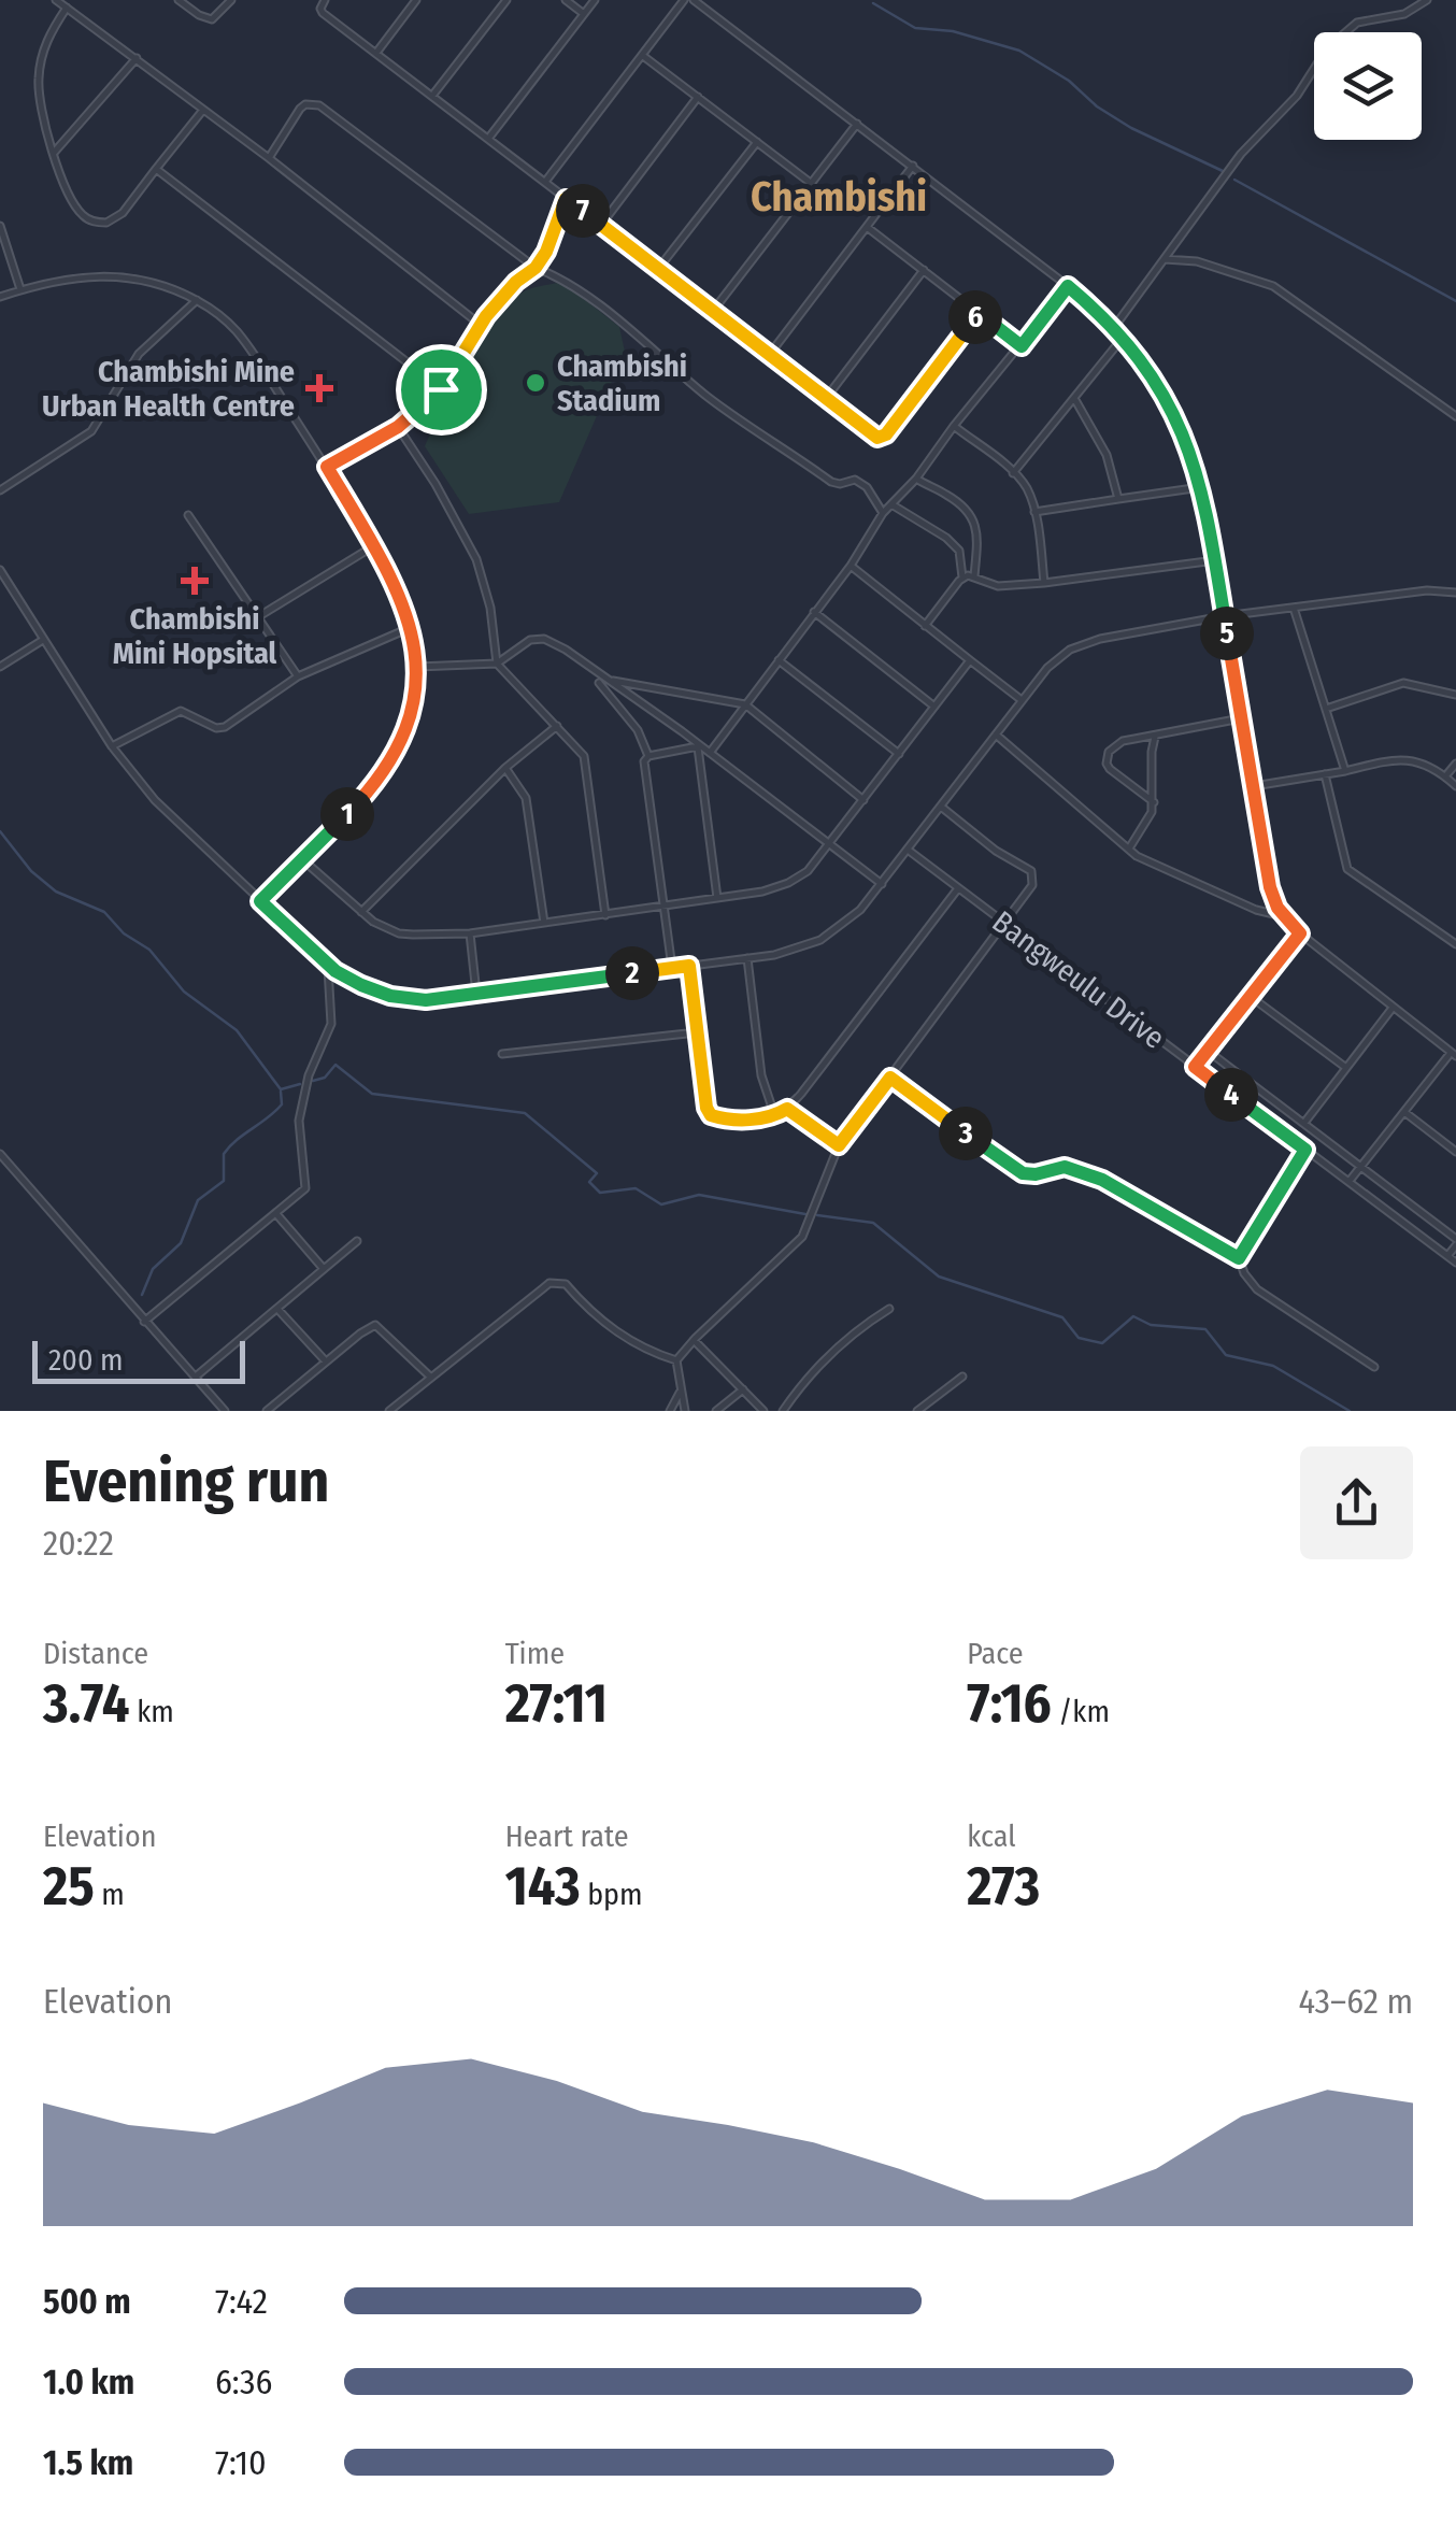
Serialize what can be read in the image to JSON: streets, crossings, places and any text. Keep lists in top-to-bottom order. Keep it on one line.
{"streets":{"street":["Bangweulu Drive"]},"districts":["Chambishi"],"places":{"other":["Chambishi Stadium"],"health":["Chambishi Mine Urban Health Centre","Chambishi Mini Hopsital"]},"scale_bar":"200 m","page":{"pins":["7","6","5","1","2","4","3"],"scale":"200 m","heading":["Evening run","20:22"],"stats":[["Distance","3.74 km"],["Time","27:11"],["Pace","7:16 /km"],["Elevation","25 m"],["Heart rate","143 bpm"],["kcal","273"]],"chart":["Elevation","43–62 m"],"list":[{"name":"500 m","note":"7:42"},{"name":"1.0 km","note":"6:36"},{"name":"1.5 km","note":"7:10"}]}}
